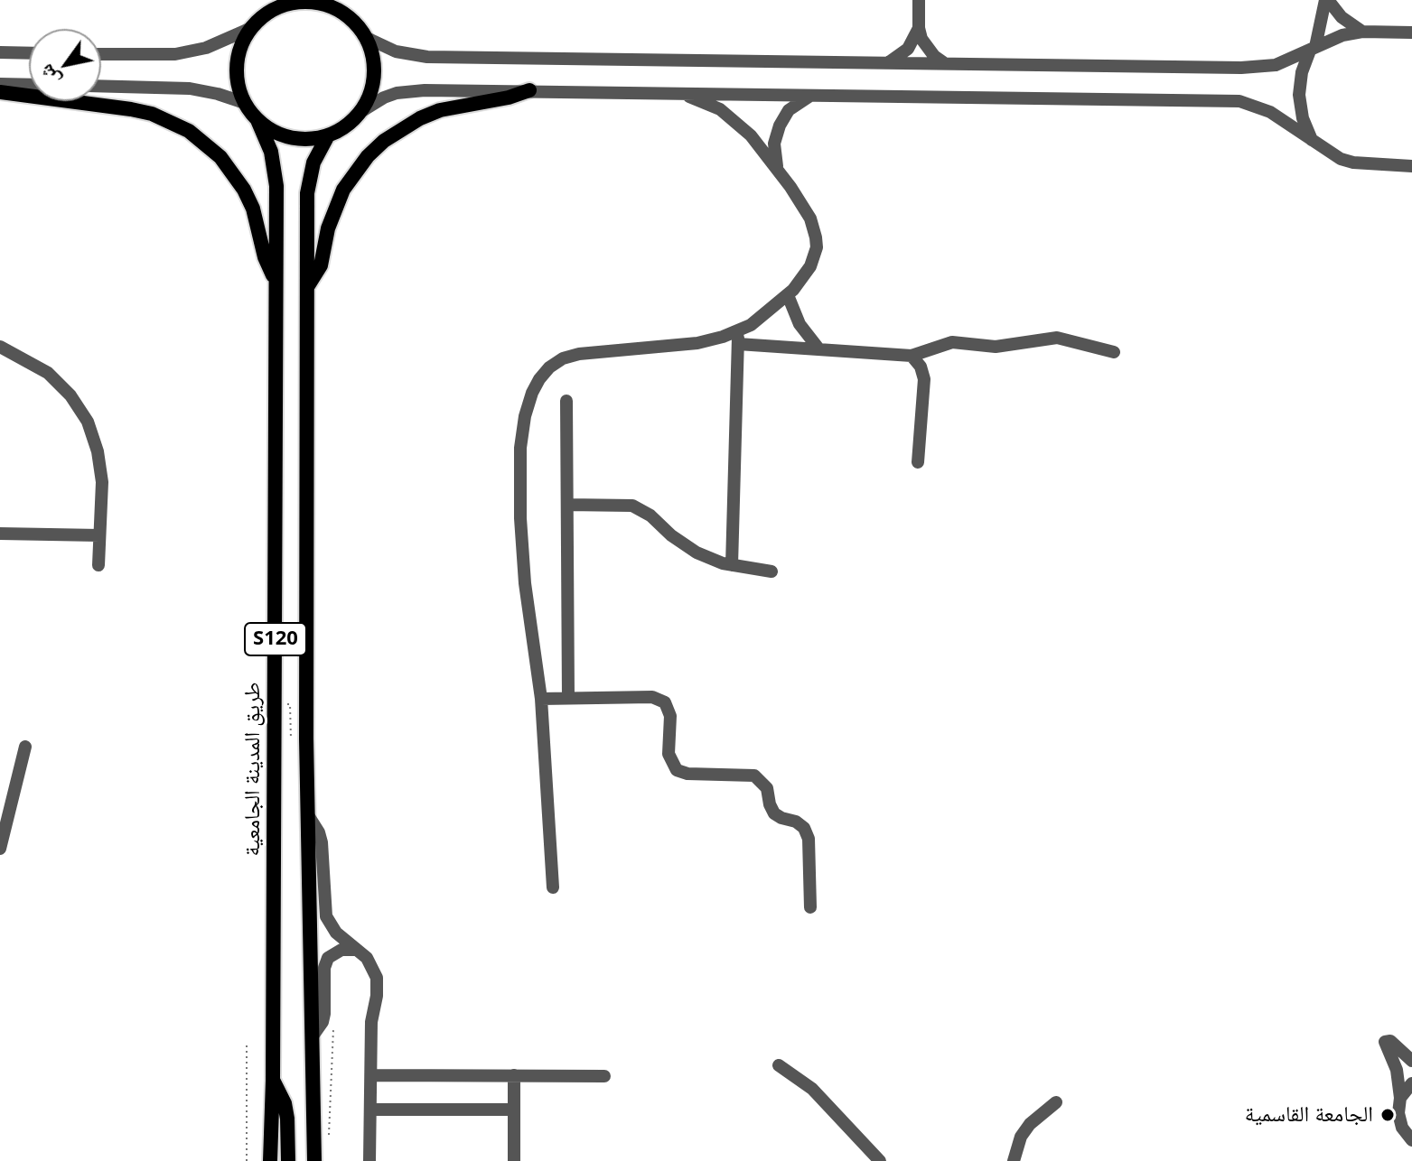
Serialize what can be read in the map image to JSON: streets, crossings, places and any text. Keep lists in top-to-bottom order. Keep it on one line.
{"streets":{"main road":["S120","طريق المدينة الجامعية"]},"crossings":[["S120","طريق المدينة الجامعية"]],"places":["الجامعة القاسمية"],"north":"bottom left"}
